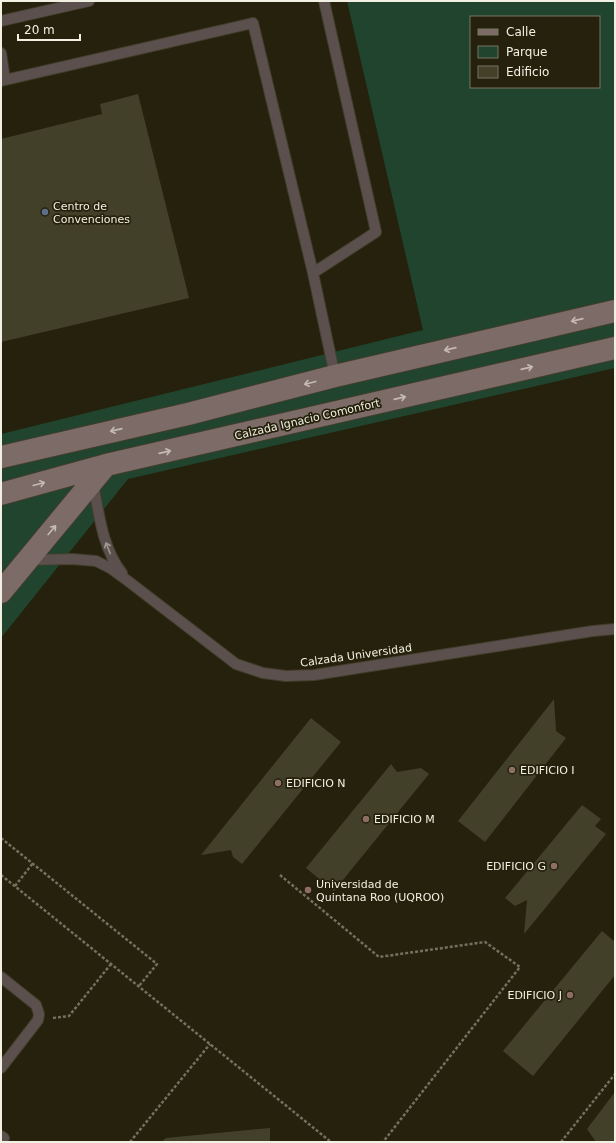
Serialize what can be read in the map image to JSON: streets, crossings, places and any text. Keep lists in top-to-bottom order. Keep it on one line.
{"streets":{"main road":["Calzada Ignacio Comonfort"],"lane":["Calzada Universidad"]},"places":["Centro de Convenciones","EDIFICIO I","EDIFICIO N","EDIFICIO M","EDIFICIO G","Universidad de Quintana Roo (UQROO)","EDIFICIO J"],"legend":["Calle","Parque","Edificio"],"scale_bar":"20 m"}
